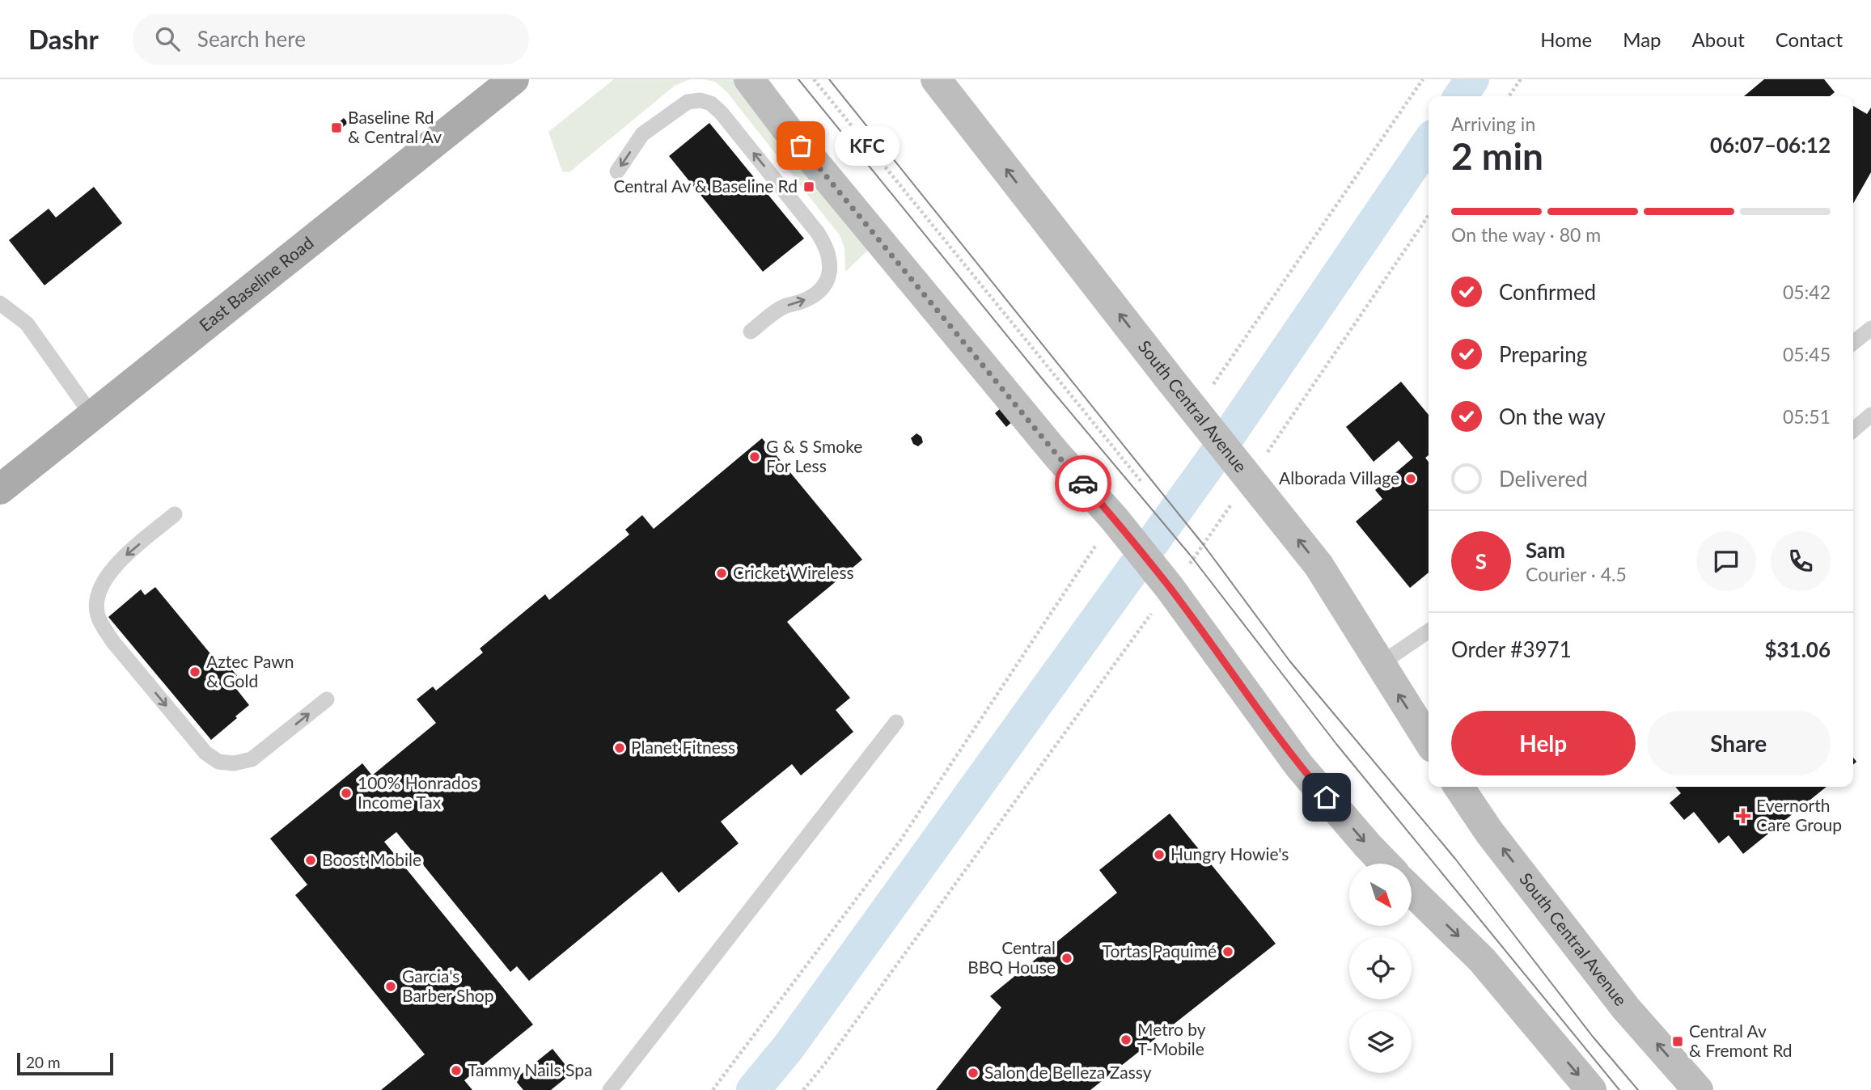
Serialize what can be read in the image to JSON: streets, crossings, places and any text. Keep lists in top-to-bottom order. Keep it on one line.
{"streets":{"main road":["East Baseline Road","South Central Avenue"]},"places":{"transit":["Baseline Rd & Central Av","Central Av & Baseline Rd","Central Av & Fremont Rd"],"other":["KFC","G & S Smoke For Less","Alborada Village","Cricket Wireless","Aztec Pawn & Gold","Planet Fitness","100% Honrados Income Tax","Hungry Howie's","Boost Mobile","Tortas Paquimé","Central BBQ House","Garcia's Barber Shop","Metro by T-Mobile","Tammy Nails Spa","Salon de Belleza Zassy"],"health":["Evernorth Care Group"]},"scale_bar":"20 m","north":"bottom right","page":{"header":"Dashr","search":"Search here","nav":["Home","Map","About","Contact"],"heading":["2 min","Arriving in","06:07–06:12"],"panel":["Sam","Courier · 4.5","Order #3971","$31.06"],"bubble":"KFC","bar":"On the way · 80 m","list":[["Confirmed","05:42"],["Preparing","05:45"],["On the way","05:51"],"Delivered"],"round":"S","buttons":["Help","Share"],"scale":"20 m"}}
